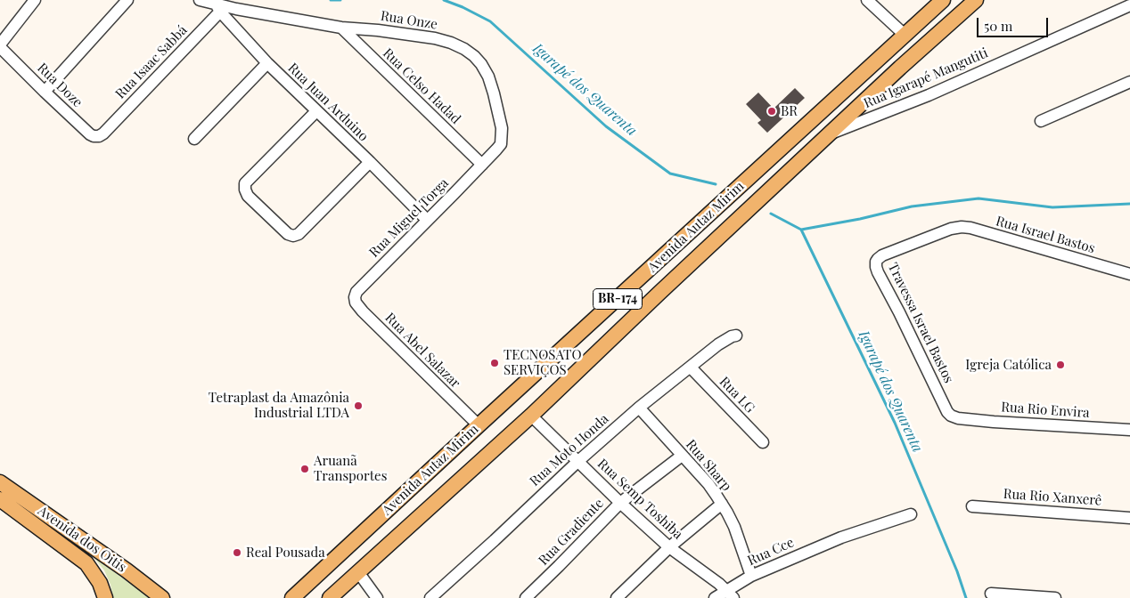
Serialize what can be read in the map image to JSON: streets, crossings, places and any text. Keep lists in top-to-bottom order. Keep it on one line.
{"streets":{"main road":["Avenida Autaz Mirim","BR-174","Avenida dos Oitis"],"street":["Rua Onze","Rua Isaac Sabbá","Rua Igarapé Mangutiti","Rua Doze","Rua Celso Hadad","Rua Juan Arduino","Rua Miguel Torga","Rua Israel Bastos","Travessa Israel Bastos","Rua Abel Salazar","Rua LG","Rua Rio Envira","Rua Moto Honda","Rua Sharp","Rua Rio Xanxerê","Rua Semp Toshiba","Rua Gradiente","Rua Cce"]},"crossings":[["Rua Onze","Rua Isaac Sabbá"],["Rua Onze","Rua Celso Hadad"],["Rua Onze","Rua Juan Arduino"],["Rua Onze","Rua Miguel Torga"],["Rua Isaac Sabbá","Rua Doze"],["Rua Isaac Sabbá","Rua Juan Arduino"],["Rua Igarapé Mangutiti","Avenida Autaz Mirim"],["Rua Celso Hadad","Rua Miguel Torga"],["Rua Juan Arduino","Rua Miguel Torga"],["Rua Miguel Torga","Rua Abel Salazar"],["Avenida Autaz Mirim","Rua Abel Salazar"],["Avenida Autaz Mirim","Rua Semp Toshiba"],["Rua Israel Bastos","Travessa Israel Bastos"],["Travessa Israel Bastos","Rua Rio Envira"],["Rua LG","Rua Moto Honda"],["Rua Moto Honda","Rua Sharp"],["Rua Moto Honda","Rua Semp Toshiba"],["Rua Sharp","Rua Gradiente"],["Rua Sharp","Rua Cce"],["Rua Semp Toshiba","Rua Gradiente"],["Rua Semp Toshiba","Rua Cce"]],"water":["Igarapé dos Quarenta"],"places":["BR","TECNOSATO SERVIÇOS","Igreja Católica","Tetraplast da Amazônia Industrial LTDA","Aruanã Transportes","Real Pousada"],"scale_bar":"50 m"}
